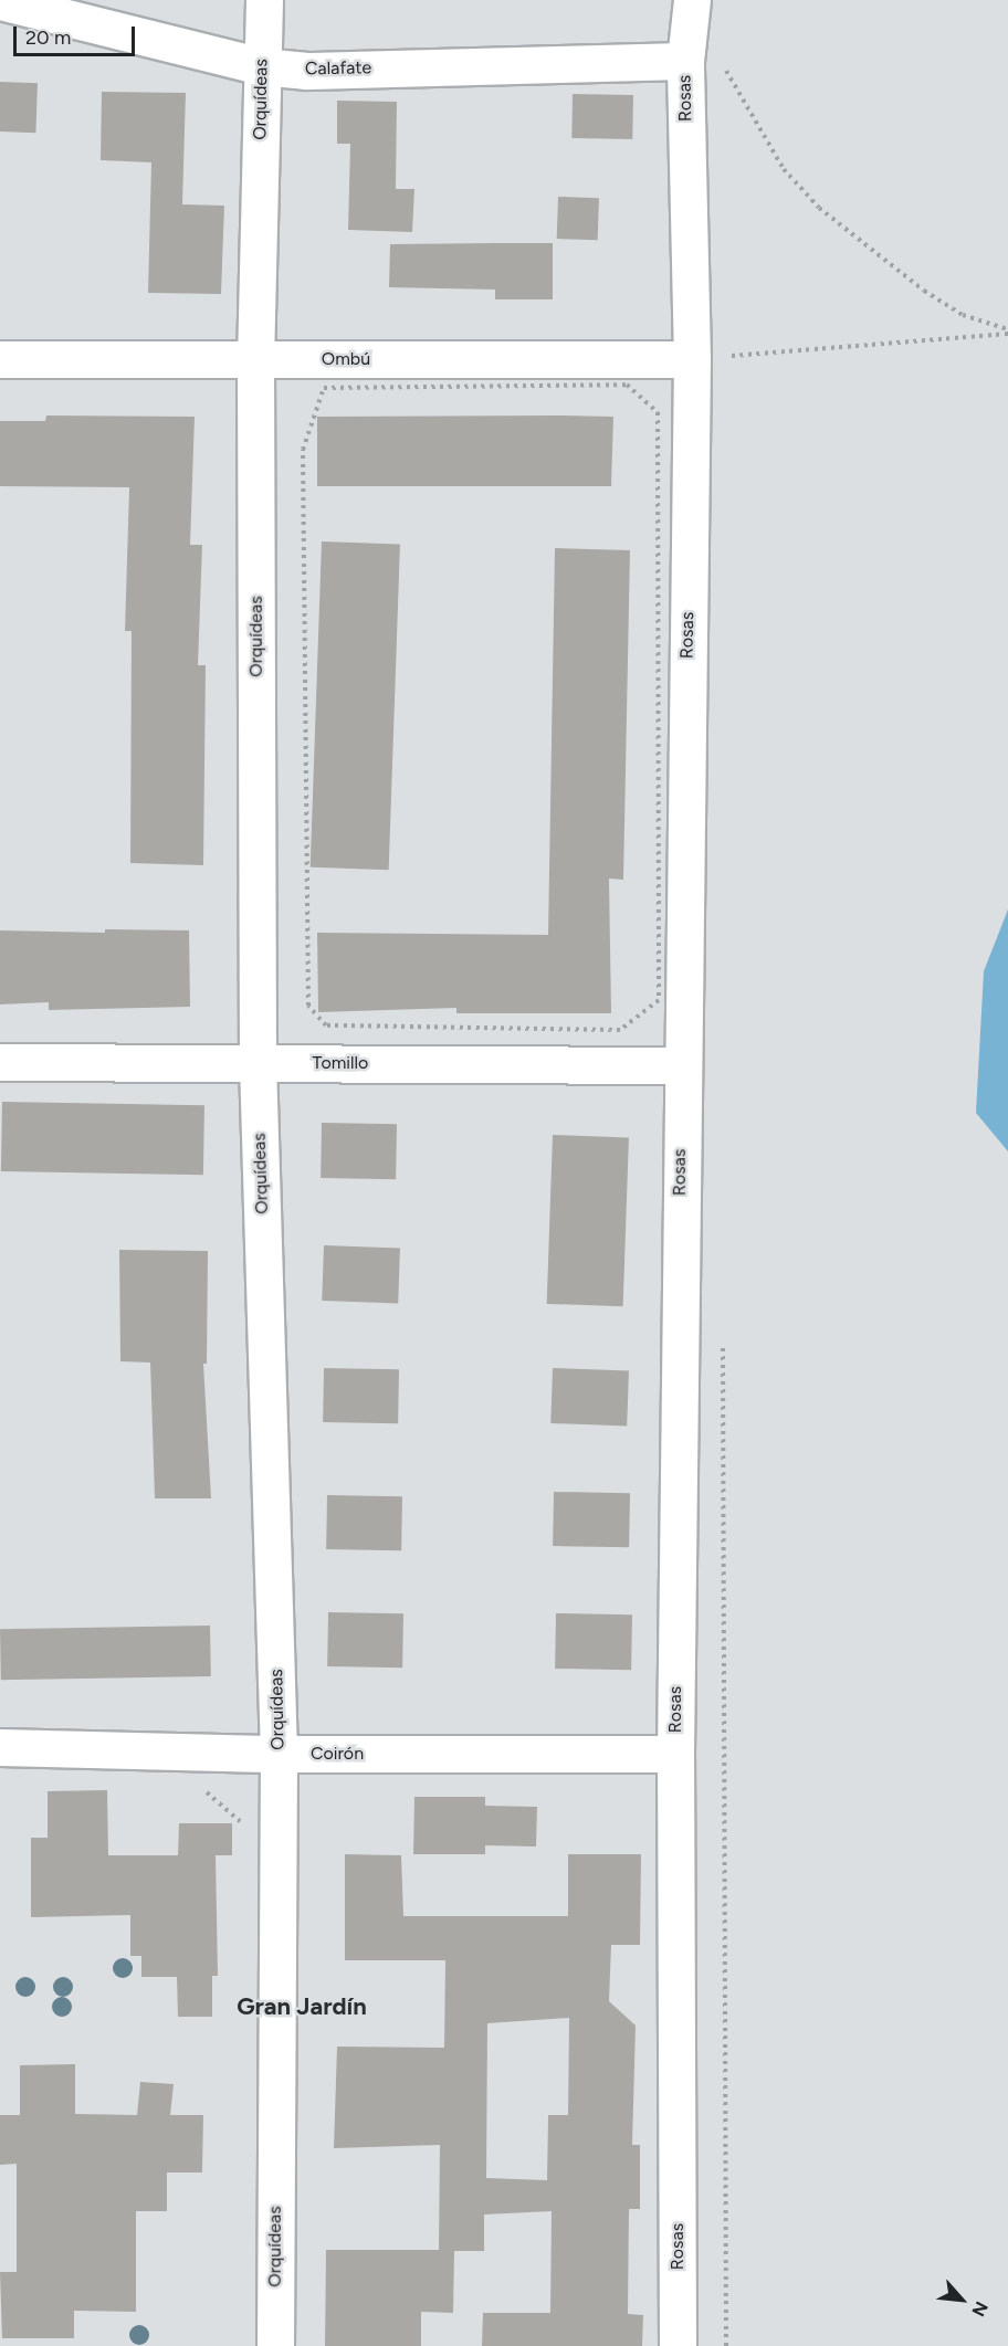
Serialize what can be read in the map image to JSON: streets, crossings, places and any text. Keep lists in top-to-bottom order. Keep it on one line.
{"streets":{"street":["Calafate","Rosas","Orquídeas","Ombú","Tomillo","Coirón"]},"crossings":[["Calafate","Rosas"],["Calafate","Orquídeas"],["Rosas","Ombú"],["Rosas","Tomillo"],["Rosas","Coirón"],["Orquídeas","Ombú"],["Orquídeas","Tomillo"],["Orquídeas","Coirón"]],"districts":["Gran Jardín"],"scale_bar":"20 m","north":"bottom right"}
